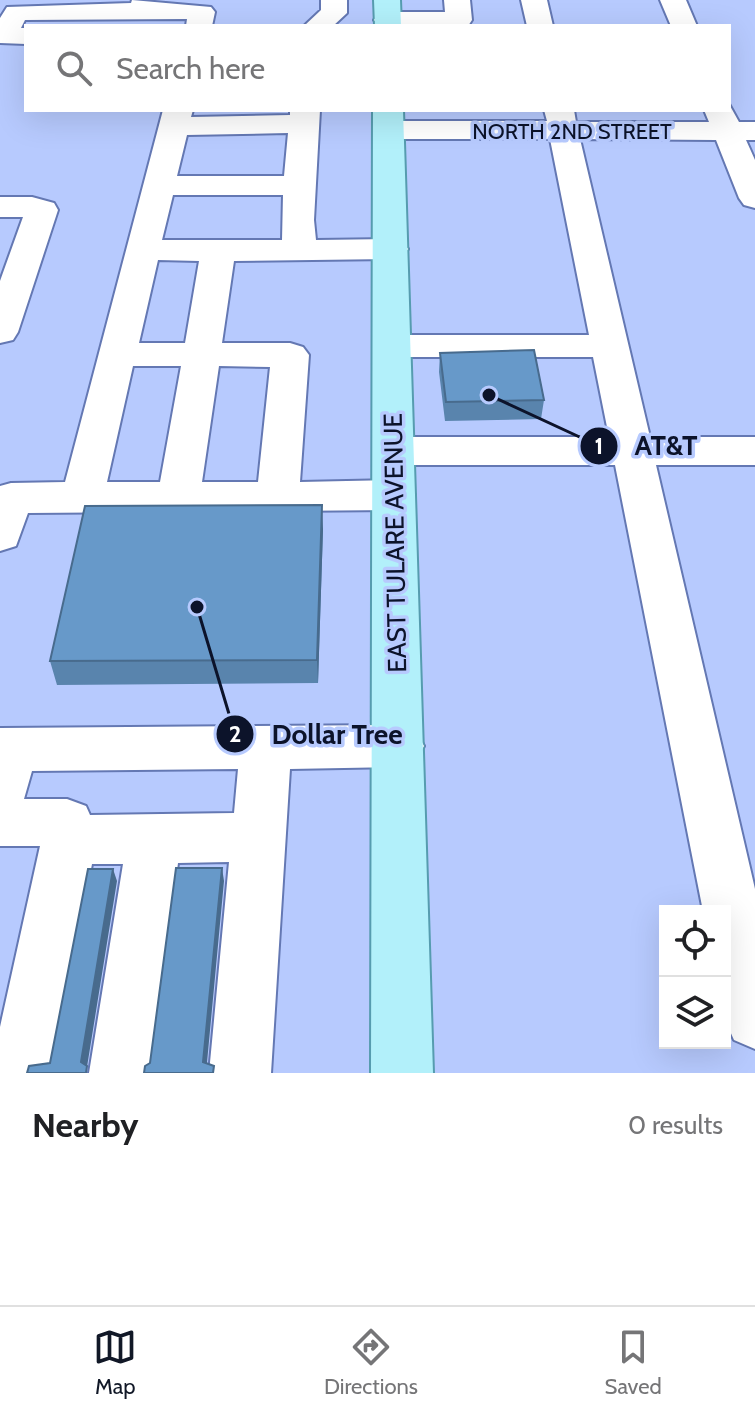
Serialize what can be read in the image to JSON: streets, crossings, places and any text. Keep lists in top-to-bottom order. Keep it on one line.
{"streets":{"main road":["EAST TULARE AVENUE"],"street":["NORTH 2ND STREET"]},"crossings":[["NORTH 2ND STREET","EAST TULARE AVENUE"]],"places":["AT&T","Dollar Tree"],"page":{"search":"Search here","heading":["Nearby","0 results"],"nav":["Map","Directions","Saved"]}}
